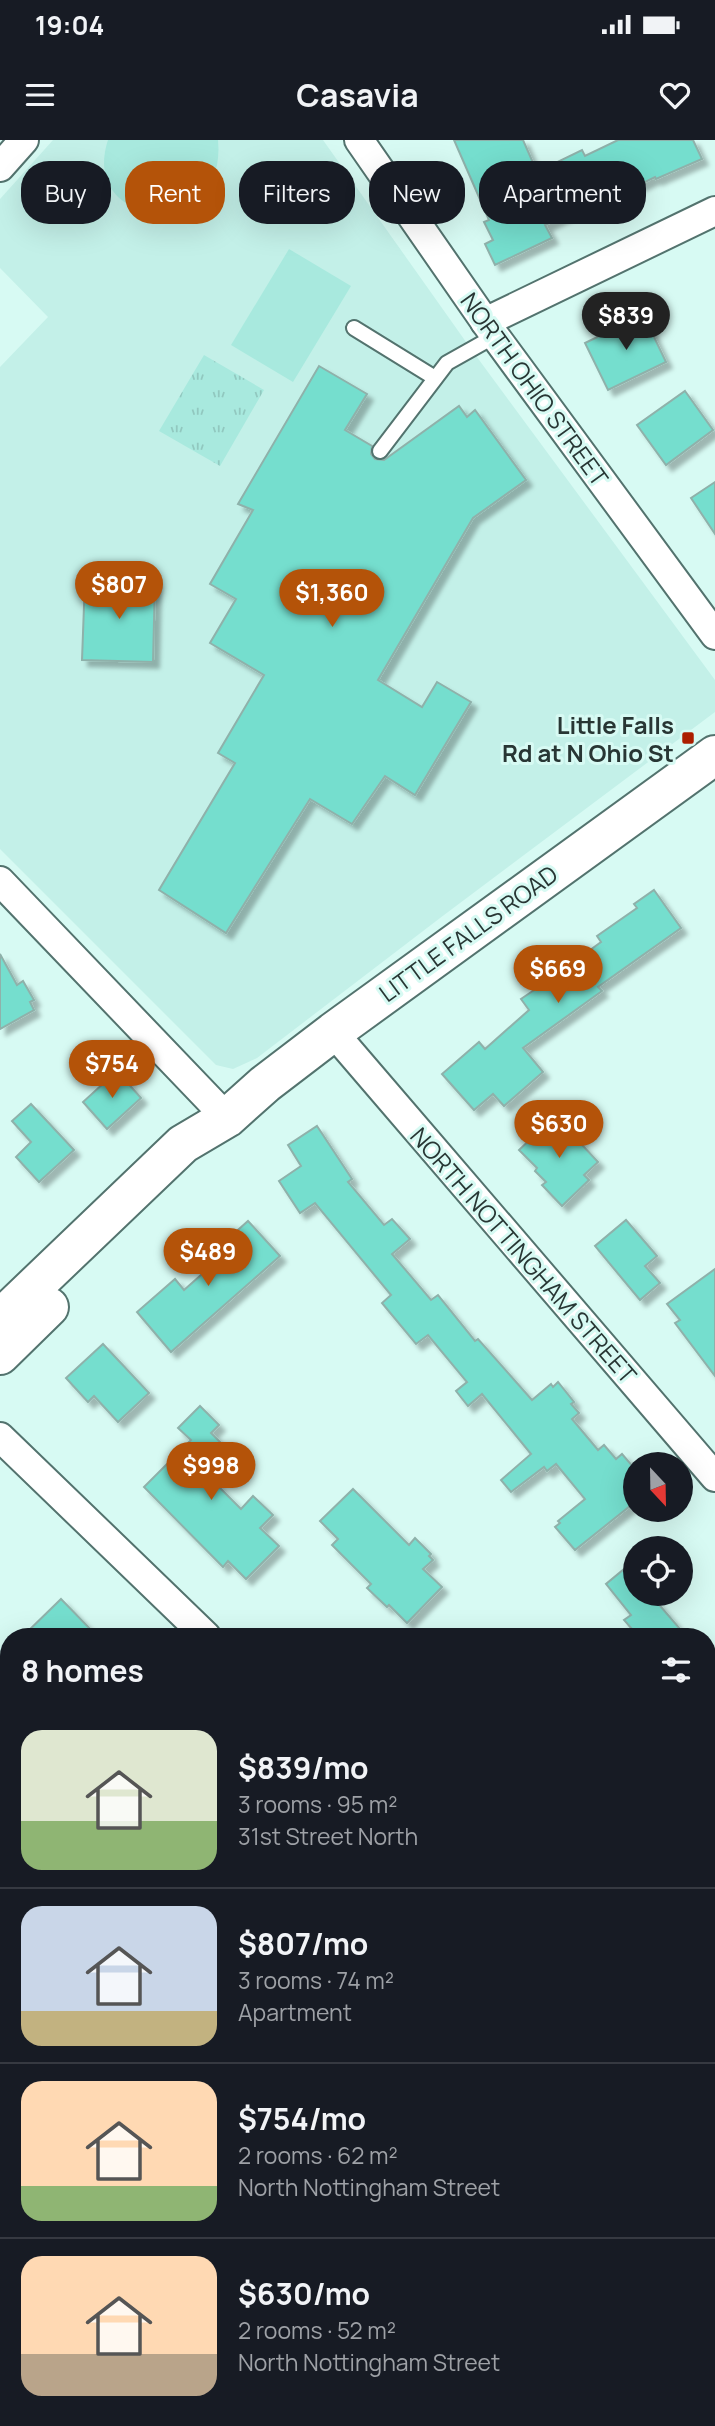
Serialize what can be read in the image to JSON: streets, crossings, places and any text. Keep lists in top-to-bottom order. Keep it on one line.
{"streets":{"street":["NORTH OHIO STREET","LITTLE FALLS ROAD","NORTH NOTTINGHAM STREET"]},"crossings":[["LITTLE FALLS ROAD","NORTH NOTTINGHAM STREET"]],"places":{"transit":["Little Falls Rd at N Ohio St"]},"north":"bottom","page":{"status":"19:04","header":"Casavia","chip":["Buy","Rent","Filters","New","Apartment"],"price":["$839","$807","$1,360","$669","$754","$630","$489","$998"],"heading":"8 homes","list":[{"name":"$839/mo","note":"3 rooms · 95 m² · 31st Street North"},{"name":"$807/mo","note":"3 rooms · 74 m² · Apartment"},{"name":"$754/mo","note":"2 rooms · 62 m² · North Nottingham Street"},{"name":"$630/mo","note":"2 rooms · 52 m² · North Nottingham Street"}]}}
